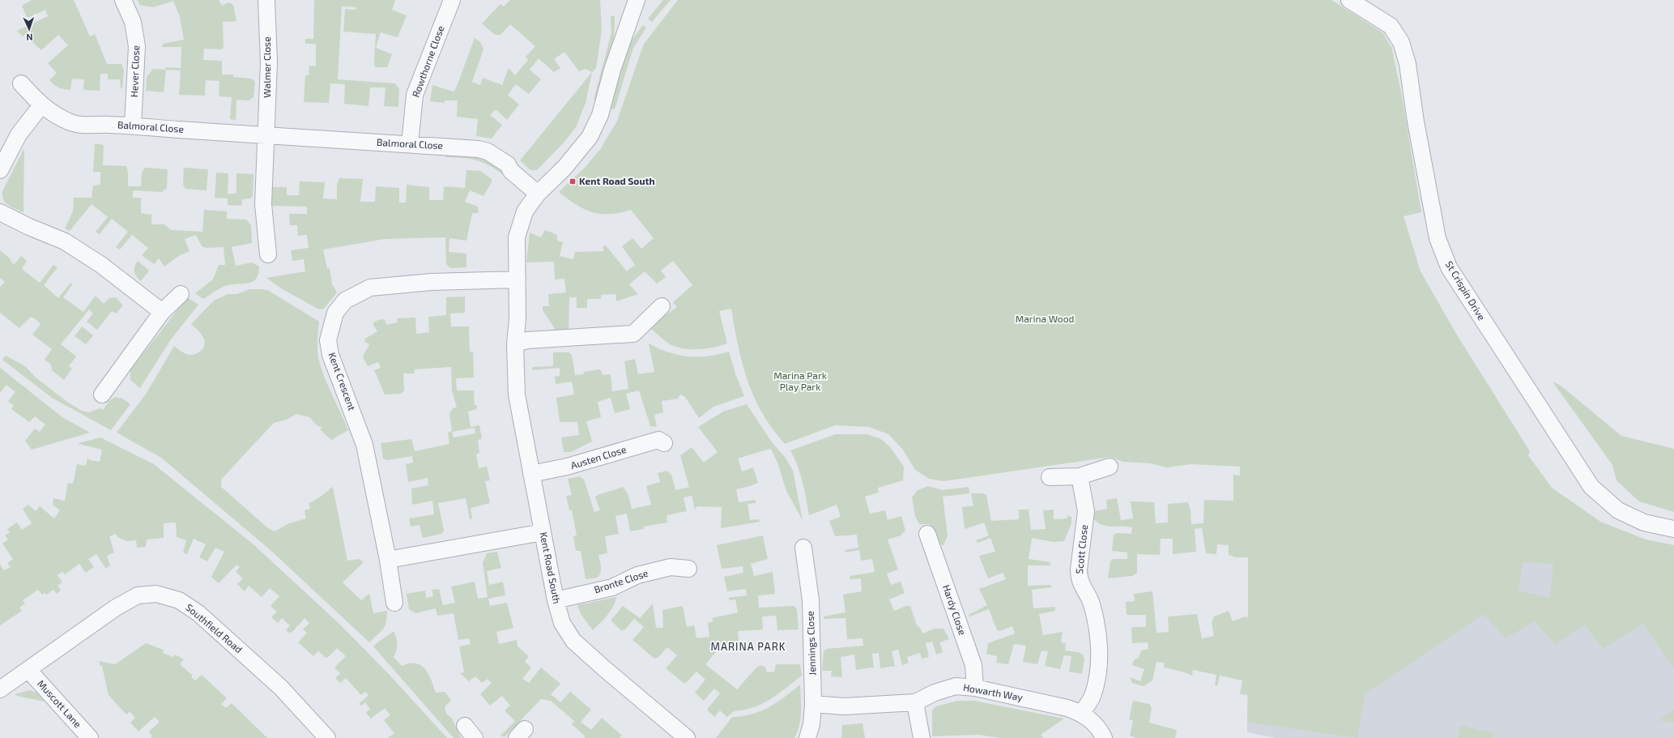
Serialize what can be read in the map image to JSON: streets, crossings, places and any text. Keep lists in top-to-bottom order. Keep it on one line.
{"streets":{"street":["Rowthorne Close","Walmer Close","Hever Close","Balmoral Close","St Crispin Drive","Kent Crescent","Austen Close","Scott Close","Kent Road South","Bronte Close","Hardy Close","Southfield Road","Jennings Close","Howarth Way","Muscott Lane"]},"crossings":[["Rowthorne Close","Balmoral Close"],["Walmer Close","Balmoral Close"],["Hever Close","Balmoral Close"],["Balmoral Close","Kent Road South"],["Kent Crescent","Kent Road South"],["Austen Close","Kent Road South"],["Scott Close","Howarth Way"],["Kent Road South","Bronte Close"],["Hardy Close","Howarth Way"],["Southfield Road","Muscott Lane"],["Jennings Close","Howarth Way"]],"districts":["MARINA PARK"],"parks":["Marina Wood","Marina Park Play Park"],"places":{"transit":["Kent Road South"]},"north":"bottom"}
